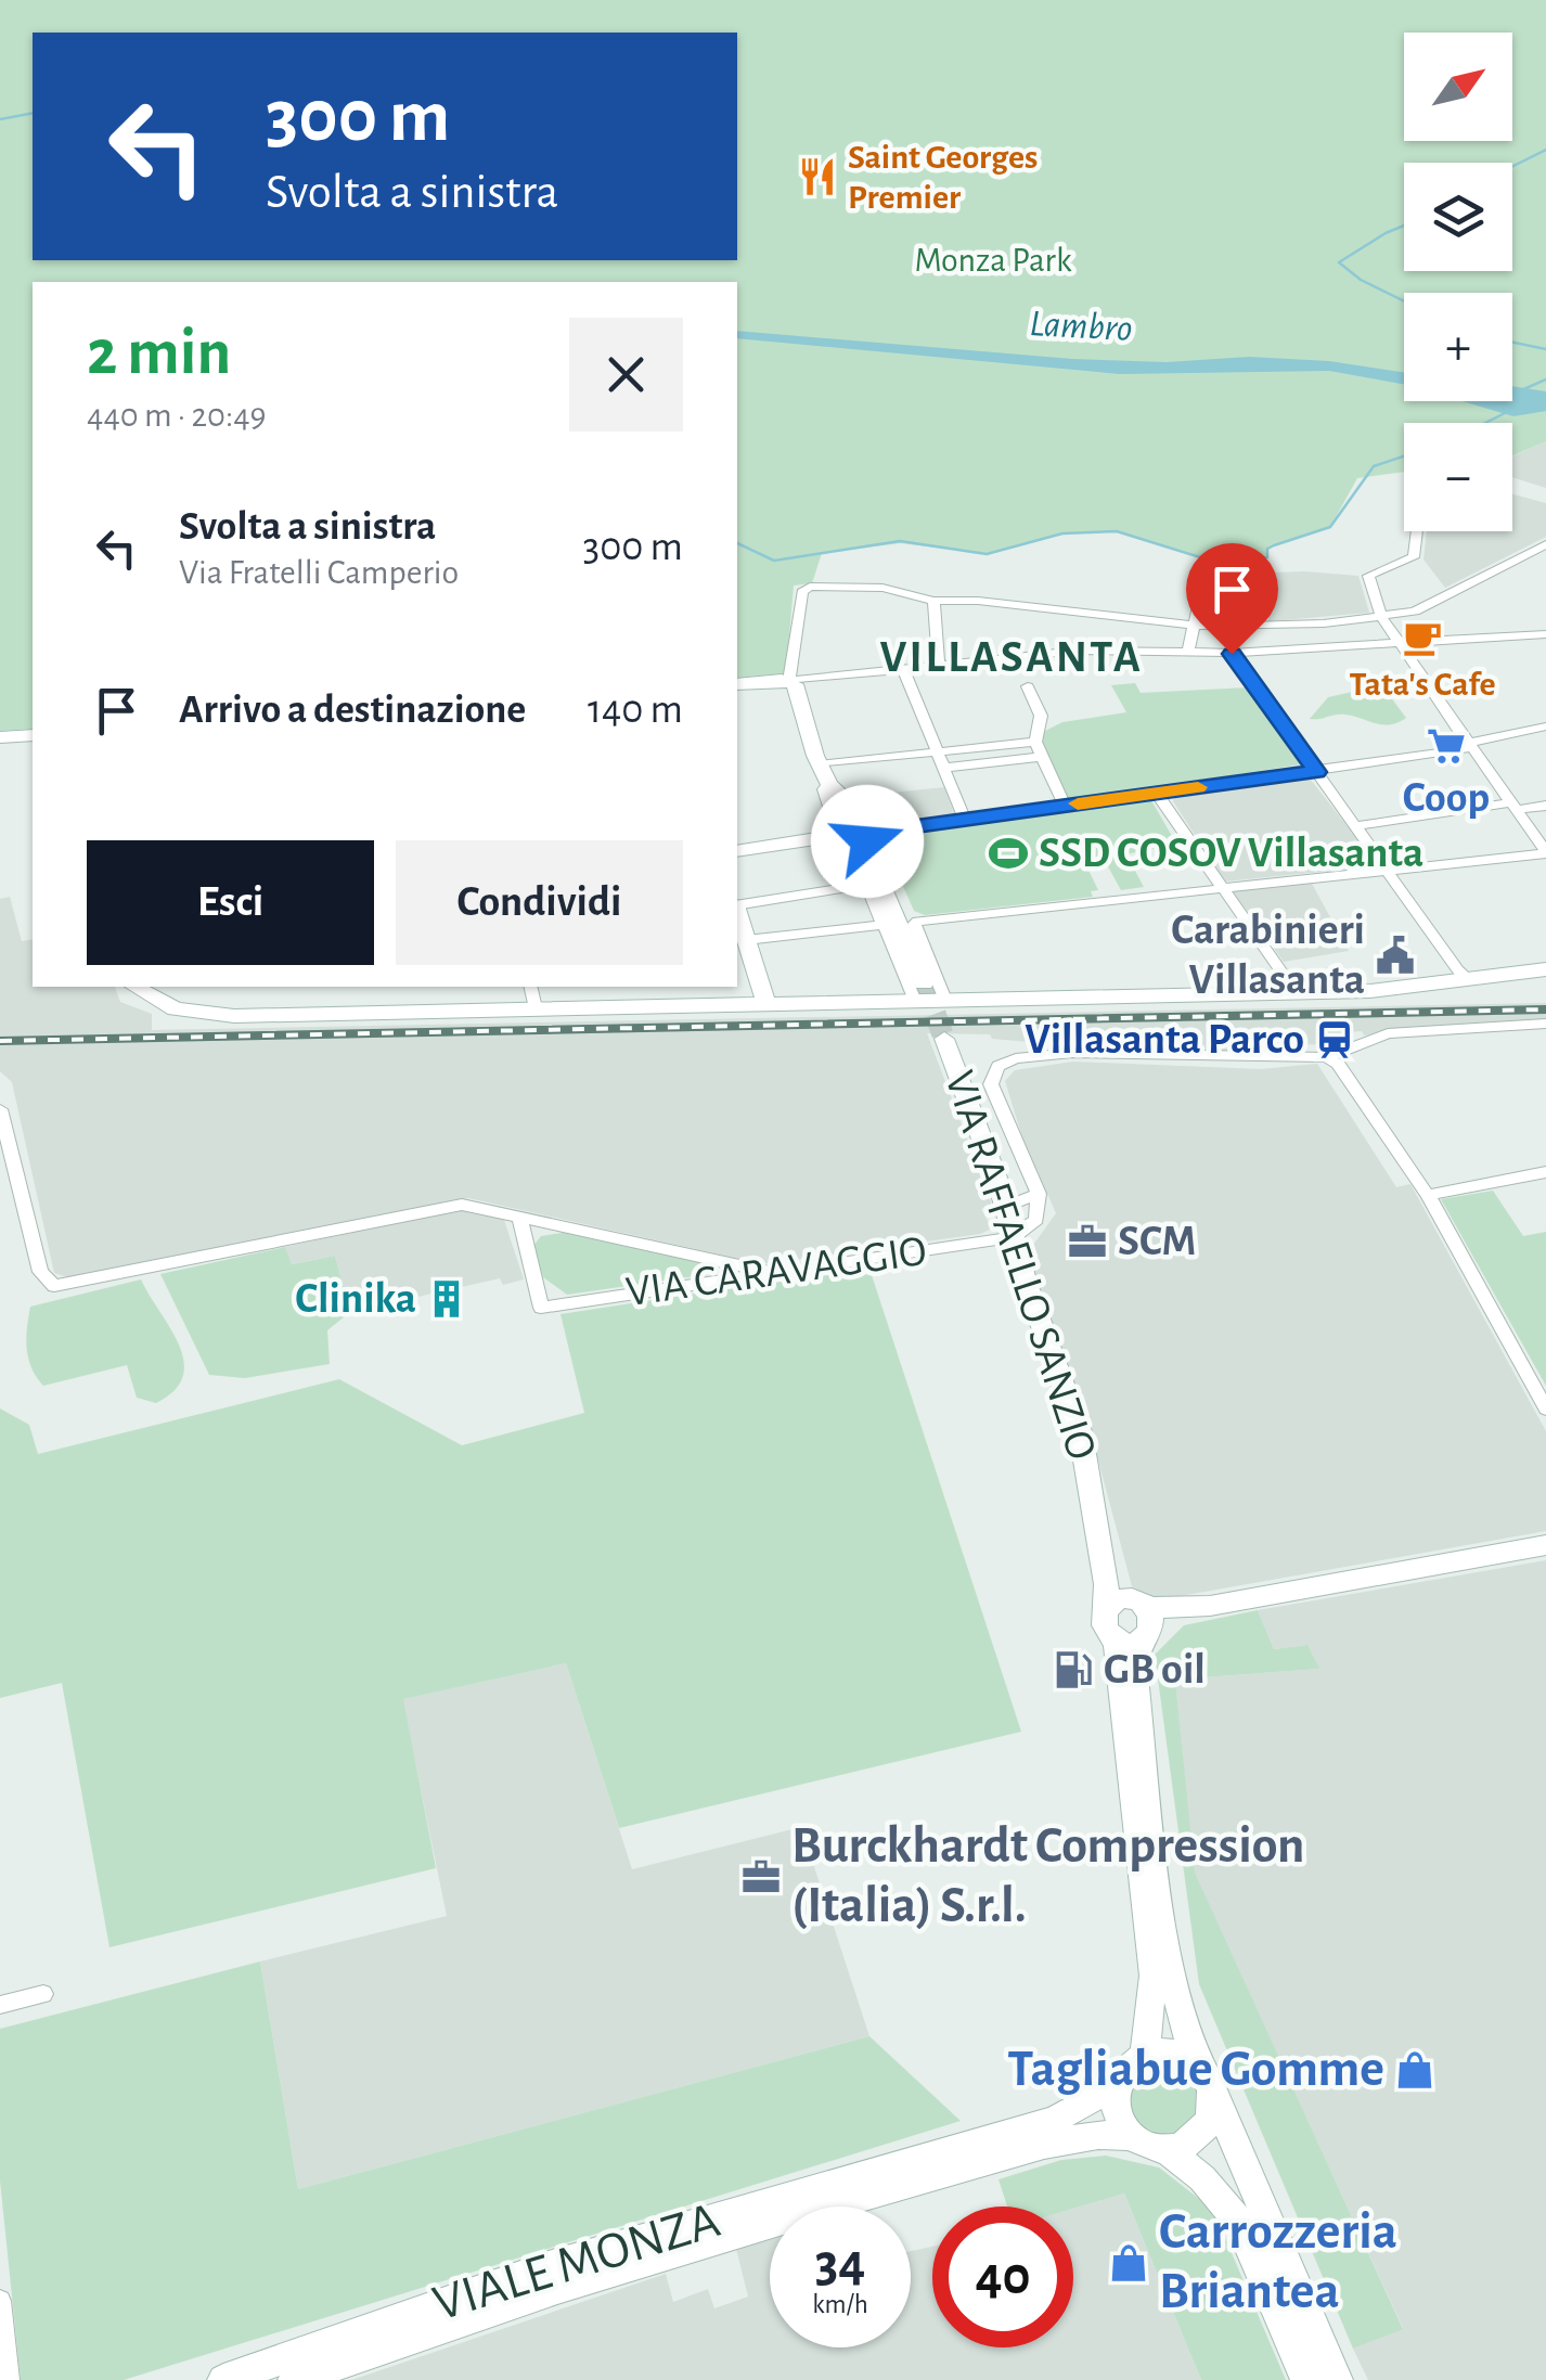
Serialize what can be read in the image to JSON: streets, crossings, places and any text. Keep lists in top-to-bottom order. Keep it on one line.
{"streets":{"street":["VIA RAFFAELLO SANZIO","VIA CARAVAGGIO","VIALE MONZA"]},"crossings":[["VIA RAFFAELLO SANZIO","VIA CARAVAGGIO"],["VIA RAFFAELLO SANZIO","VIALE MONZA"]],"districts":["VILLASANTA"],"water":["Lambro"],"parks":["Monza Park"],"places":{"restaurant":["Saint Georges Premier"],"cafe":["Tata's Cafe"],"supermarket":["Coop"],"sports":["SSD COSOV Villasanta"],"public building":["Carabinieri Villasanta"],"station":["Villasanta Parco"],"office":["SCM","Burckhardt Compression (Italia) S.r.l."],"building":["Clinika"],"fuel station":["GB oil"],"shop":["Tagliabue Gomme","Carrozzeria Briantea"]},"north":"top right","page":{"map_buttons":["+","−"],"turn":["300 m","Svolta a sinistra"],"heading":["2 min","440 m · 20:49"],"list":[{"name":"Svolta a sinistra","note":"Via Fratelli Camperio","value":"300 m"},{"name":"Arrivo a destinazione","value":"140 m"}],"buttons":["Esci","Condividi"],"speed":"34 km/h","limit":"40"}}
